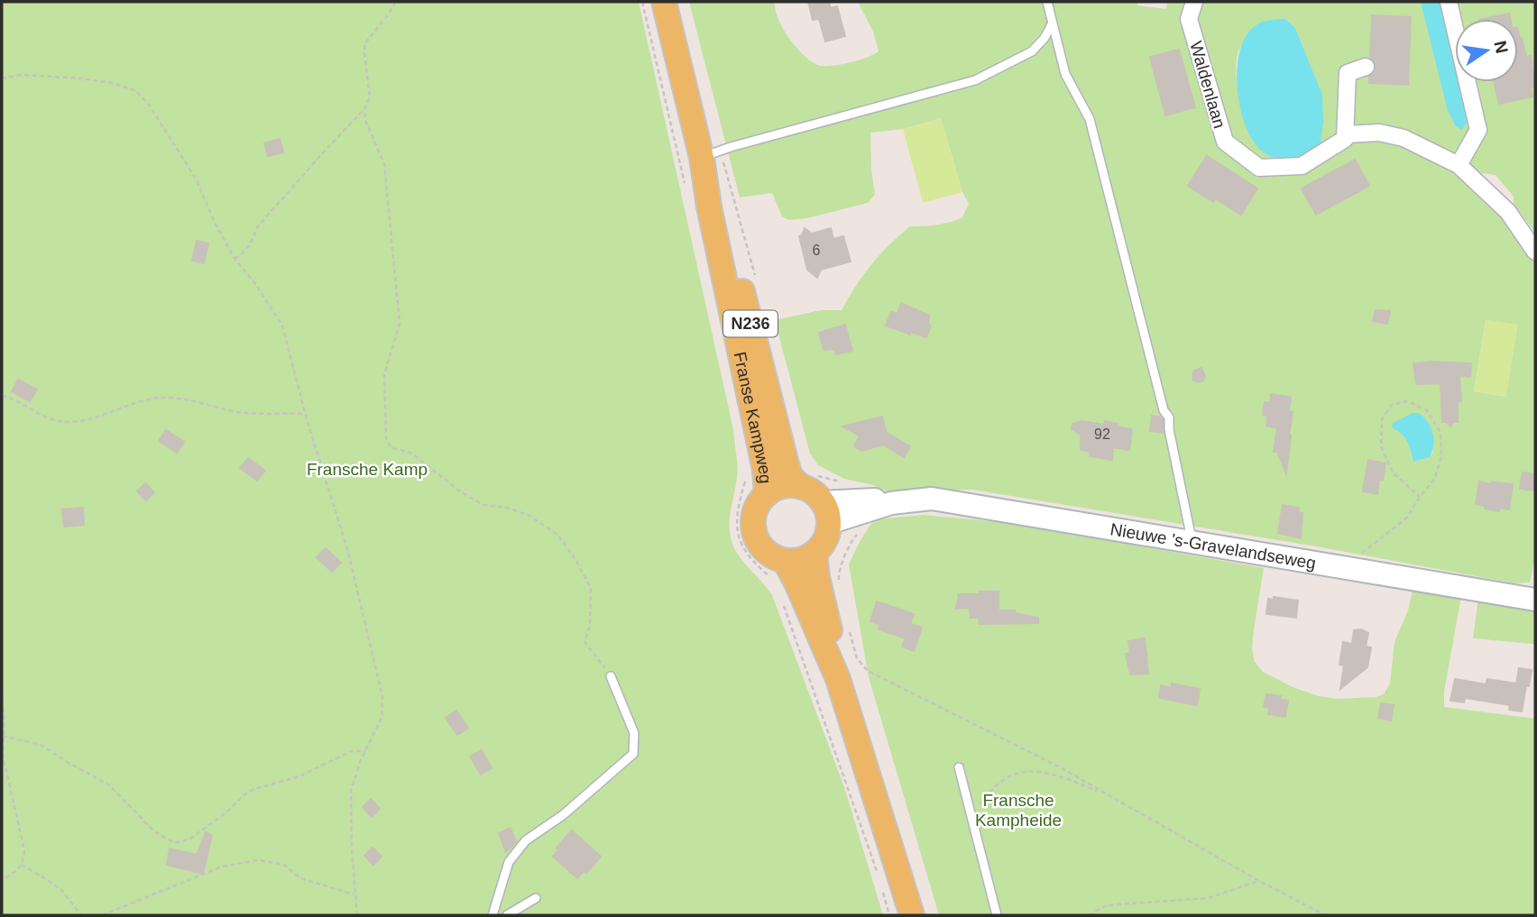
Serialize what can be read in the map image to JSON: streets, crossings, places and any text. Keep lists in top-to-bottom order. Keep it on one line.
{"streets":{"main road":["N236","Franse Kampweg","Nieuwe 's-Gravelandseweg"],"street":["Waldenlaan"]},"crossings":[["N236","Franse Kampweg"],["N236","Nieuwe 's-Gravelandseweg"],["Franse Kampweg","Nieuwe 's-Gravelandseweg"]],"parks":["Fransche Kamp","Fransche Kampheide"],"house_numbers":["6","92"],"north":"right"}
